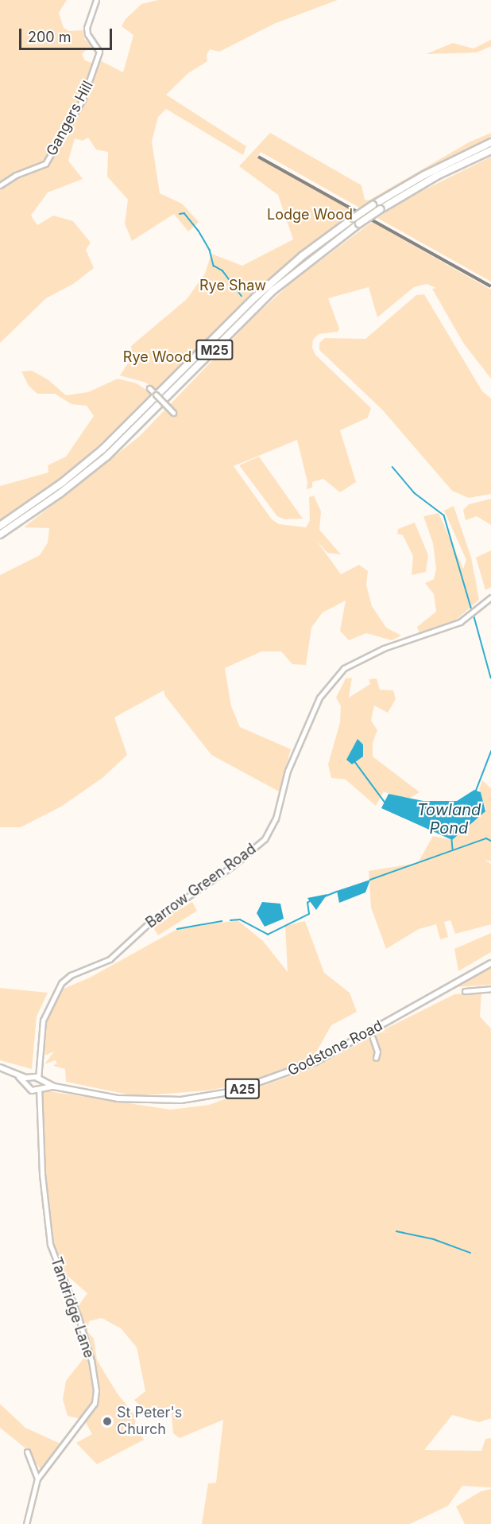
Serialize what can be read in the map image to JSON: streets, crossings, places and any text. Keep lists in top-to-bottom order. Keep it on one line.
{"streets":{"highway":["M25"],"main road":["Godstone Road","A25"],"street":["Gangers Hill","Barrow Green Road","Tandridge Lane"]},"crossings":[["Barrow Green Road","Godstone Road"],["Barrow Green Road","A25"],["Godstone Road","A25"],["Godstone Road","Tandridge Lane"]],"water":["Towland Pond"],"parks":["Lodge Wood","Rye Shaw","Rye Wood"],"places":["St Peter's Church"],"scale_bar":"200 m"}
